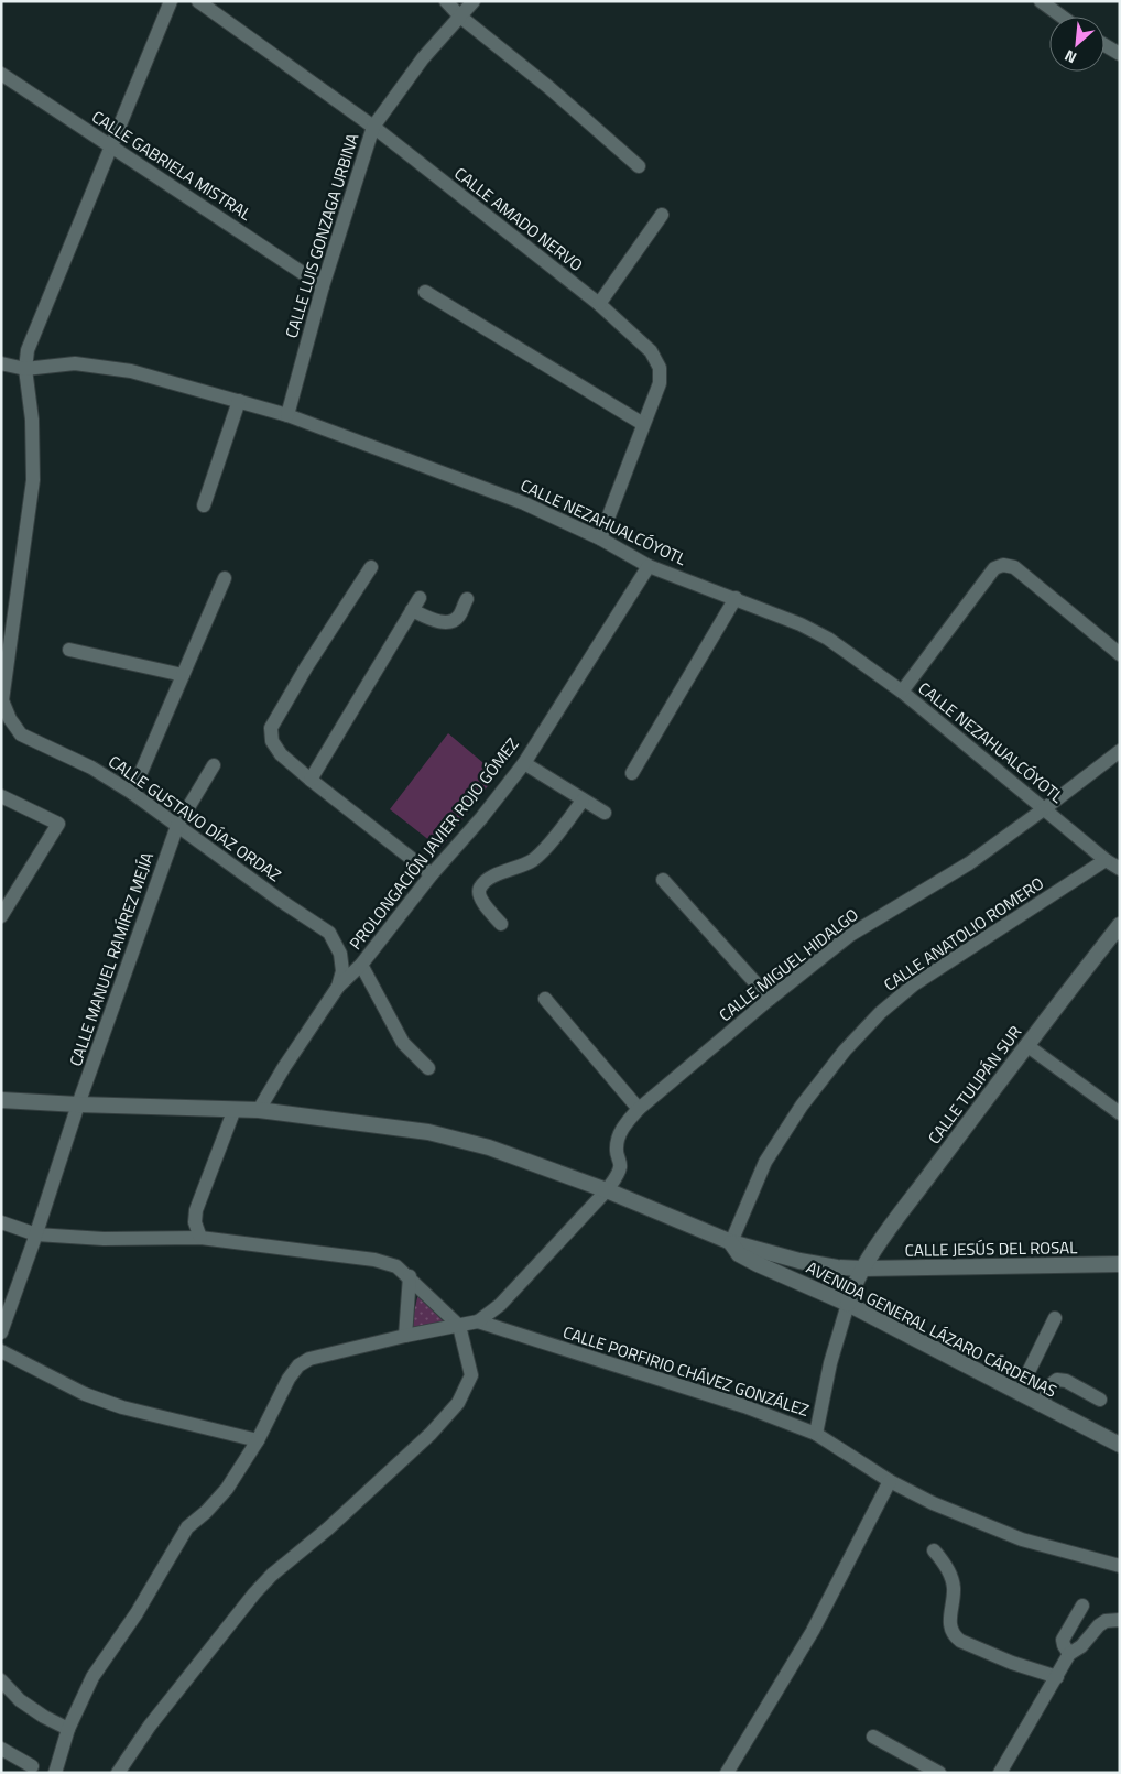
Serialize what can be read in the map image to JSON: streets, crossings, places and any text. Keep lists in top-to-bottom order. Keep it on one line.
{"streets":{"street":["CALLE GABRIELA MISTRAL","CALLE AMADO NERVO","CALLE LUIS GONZAGA URBINA","CALLE NEZAHUALCÓYOTL","CALLE GUSTAVO DÍAZ ORDAZ","PROLONGACIÓN JAVIER ROJO GÓMEZ","CALLE ANATOLIO ROMERO","CALLE MANUEL RAMÍREZ MEJÍA","CALLE MIGUEL HIDALGO","CALLE TULIPÁN SUR","CALLE JESÚS DEL ROSAL","AVENIDA GENERAL LÁZARO CÁRDENAS","CALLE PORFIRIO CHÁVEZ GONZÁLEZ"]},"crossings":[["CALLE GABRIELA MISTRAL","CALLE LUIS GONZAGA URBINA"],["CALLE GABRIELA MISTRAL","CALLE GUSTAVO DÍAZ ORDAZ"],["CALLE AMADO NERVO","CALLE LUIS GONZAGA URBINA"],["CALLE AMADO NERVO","CALLE NEZAHUALCÓYOTL"],["CALLE LUIS GONZAGA URBINA","CALLE NEZAHUALCÓYOTL"],["CALLE NEZAHUALCÓYOTL","CALLE GUSTAVO DÍAZ ORDAZ"],["CALLE NEZAHUALCÓYOTL","PROLONGACIÓN JAVIER ROJO GÓMEZ"],["CALLE NEZAHUALCÓYOTL","CALLE ANATOLIO ROMERO"],["CALLE NEZAHUALCÓYOTL","CALLE MIGUEL HIDALGO"],["CALLE GUSTAVO DÍAZ ORDAZ","PROLONGACIÓN JAVIER ROJO GÓMEZ"],["CALLE GUSTAVO DÍAZ ORDAZ","CALLE MANUEL RAMÍREZ MEJÍA"],["PROLONGACIÓN JAVIER ROJO GÓMEZ","AVENIDA GENERAL LÁZARO CÁRDENAS"],["CALLE ANATOLIO ROMERO","AVENIDA GENERAL LÁZARO CÁRDENAS"],["CALLE MANUEL RAMÍREZ MEJÍA","AVENIDA GENERAL LÁZARO CÁRDENAS"],["CALLE MIGUEL HIDALGO","AVENIDA GENERAL LÁZARO CÁRDENAS"],["CALLE MIGUEL HIDALGO","CALLE PORFIRIO CHÁVEZ GONZÁLEZ"],["CALLE TULIPÁN SUR","CALLE JESÚS DEL ROSAL"],["CALLE TULIPÁN SUR","AVENIDA GENERAL LÁZARO CÁRDENAS"],["CALLE JESÚS DEL ROSAL","AVENIDA GENERAL LÁZARO CÁRDENAS"]],"north":"bottom left"}
